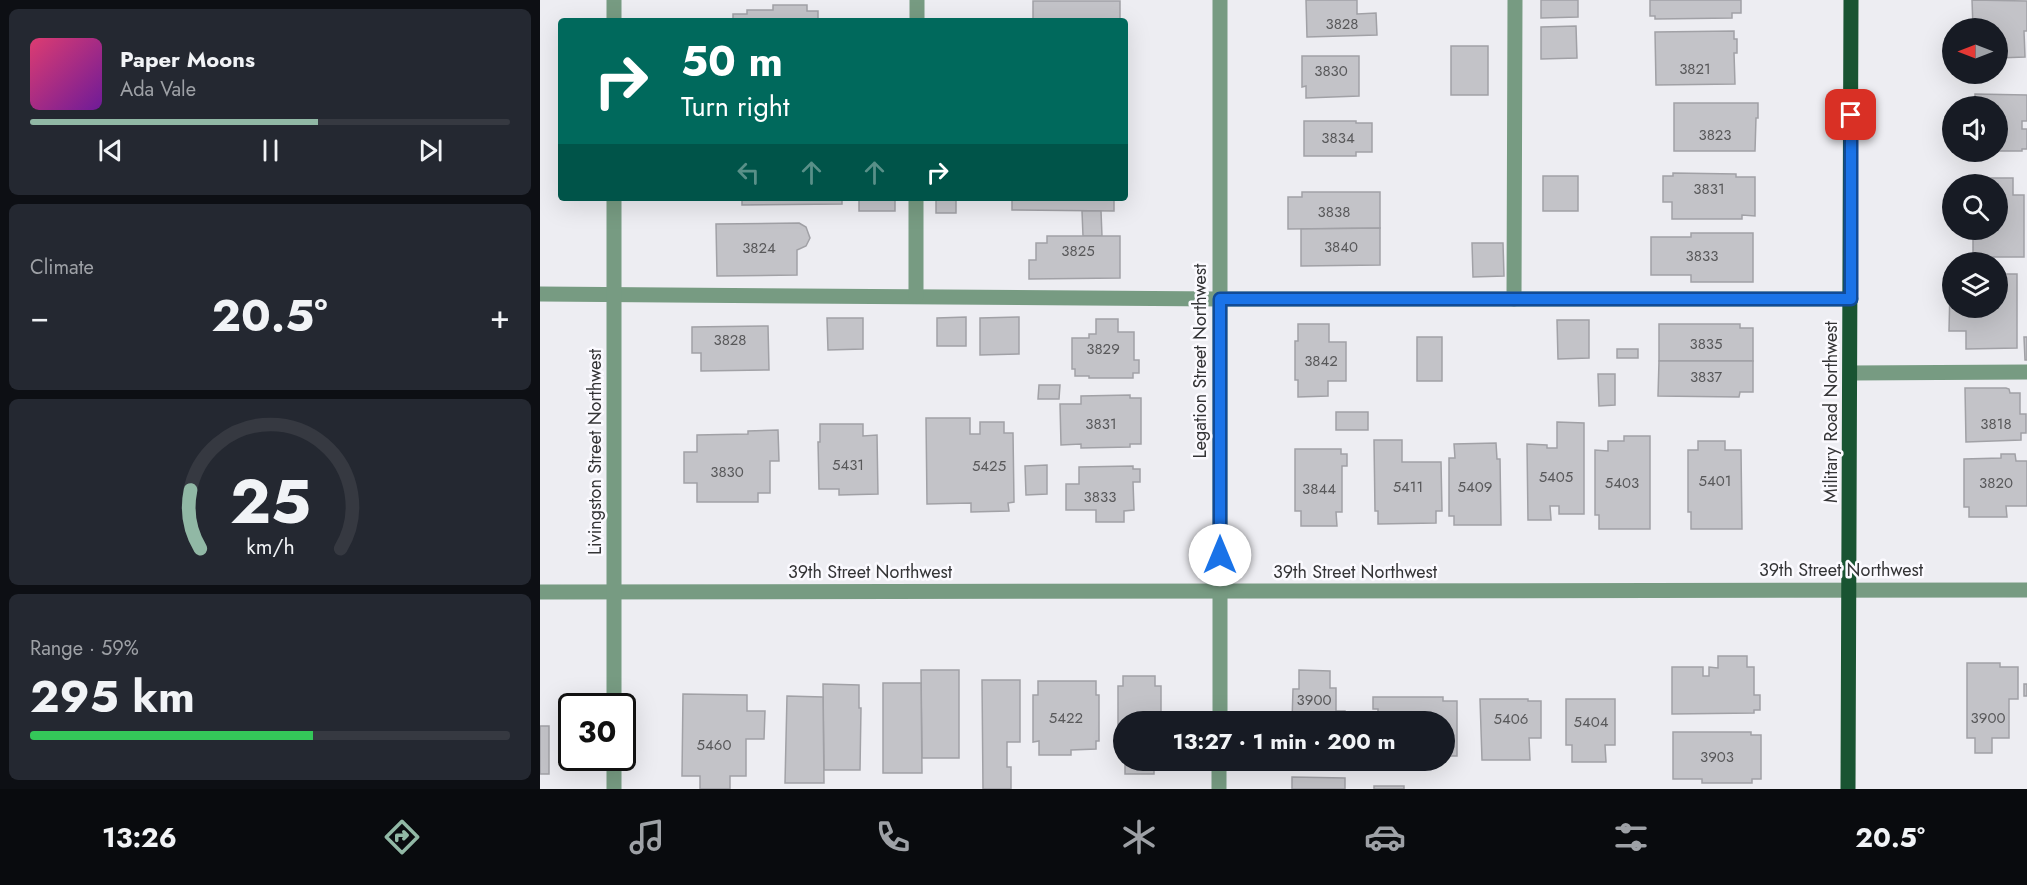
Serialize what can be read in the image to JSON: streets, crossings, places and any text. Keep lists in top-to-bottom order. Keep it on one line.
{"streets":{"main road":["Military Road Northwest"],"street":["Legation Street Northwest","Livingston Street Northwest","39th Street Northwest"]},"crossings":[["Legation Street Northwest","39th Street Northwest"],["Military Road Northwest","39th Street Northwest"],["Livingston Street Northwest","39th Street Northwest"]],"house_numbers":["3828","3821","3830","3823","3834","3831","3838","3840","3824","3825","3833","3828","3835","3829","3842","3837","3831","3818","5431","5425","3830","5405","5401","5403","3820","5411","5409","3844","3833","3900","5422","3900","5406","5404","5460","3903"],"north":"left","page":{"turn":["50 m","Turn right"],"song":["Paper Moons","Ada Vale"],"tile":["Climate",["Range · 59%","295 km"]],"heat":["−","20.5°","+"],"limit":"30","trip":"13:27 · 1 min · 200 m","tabs":["13:26","20.5°"],"gauge":["25","km/h"]}}
